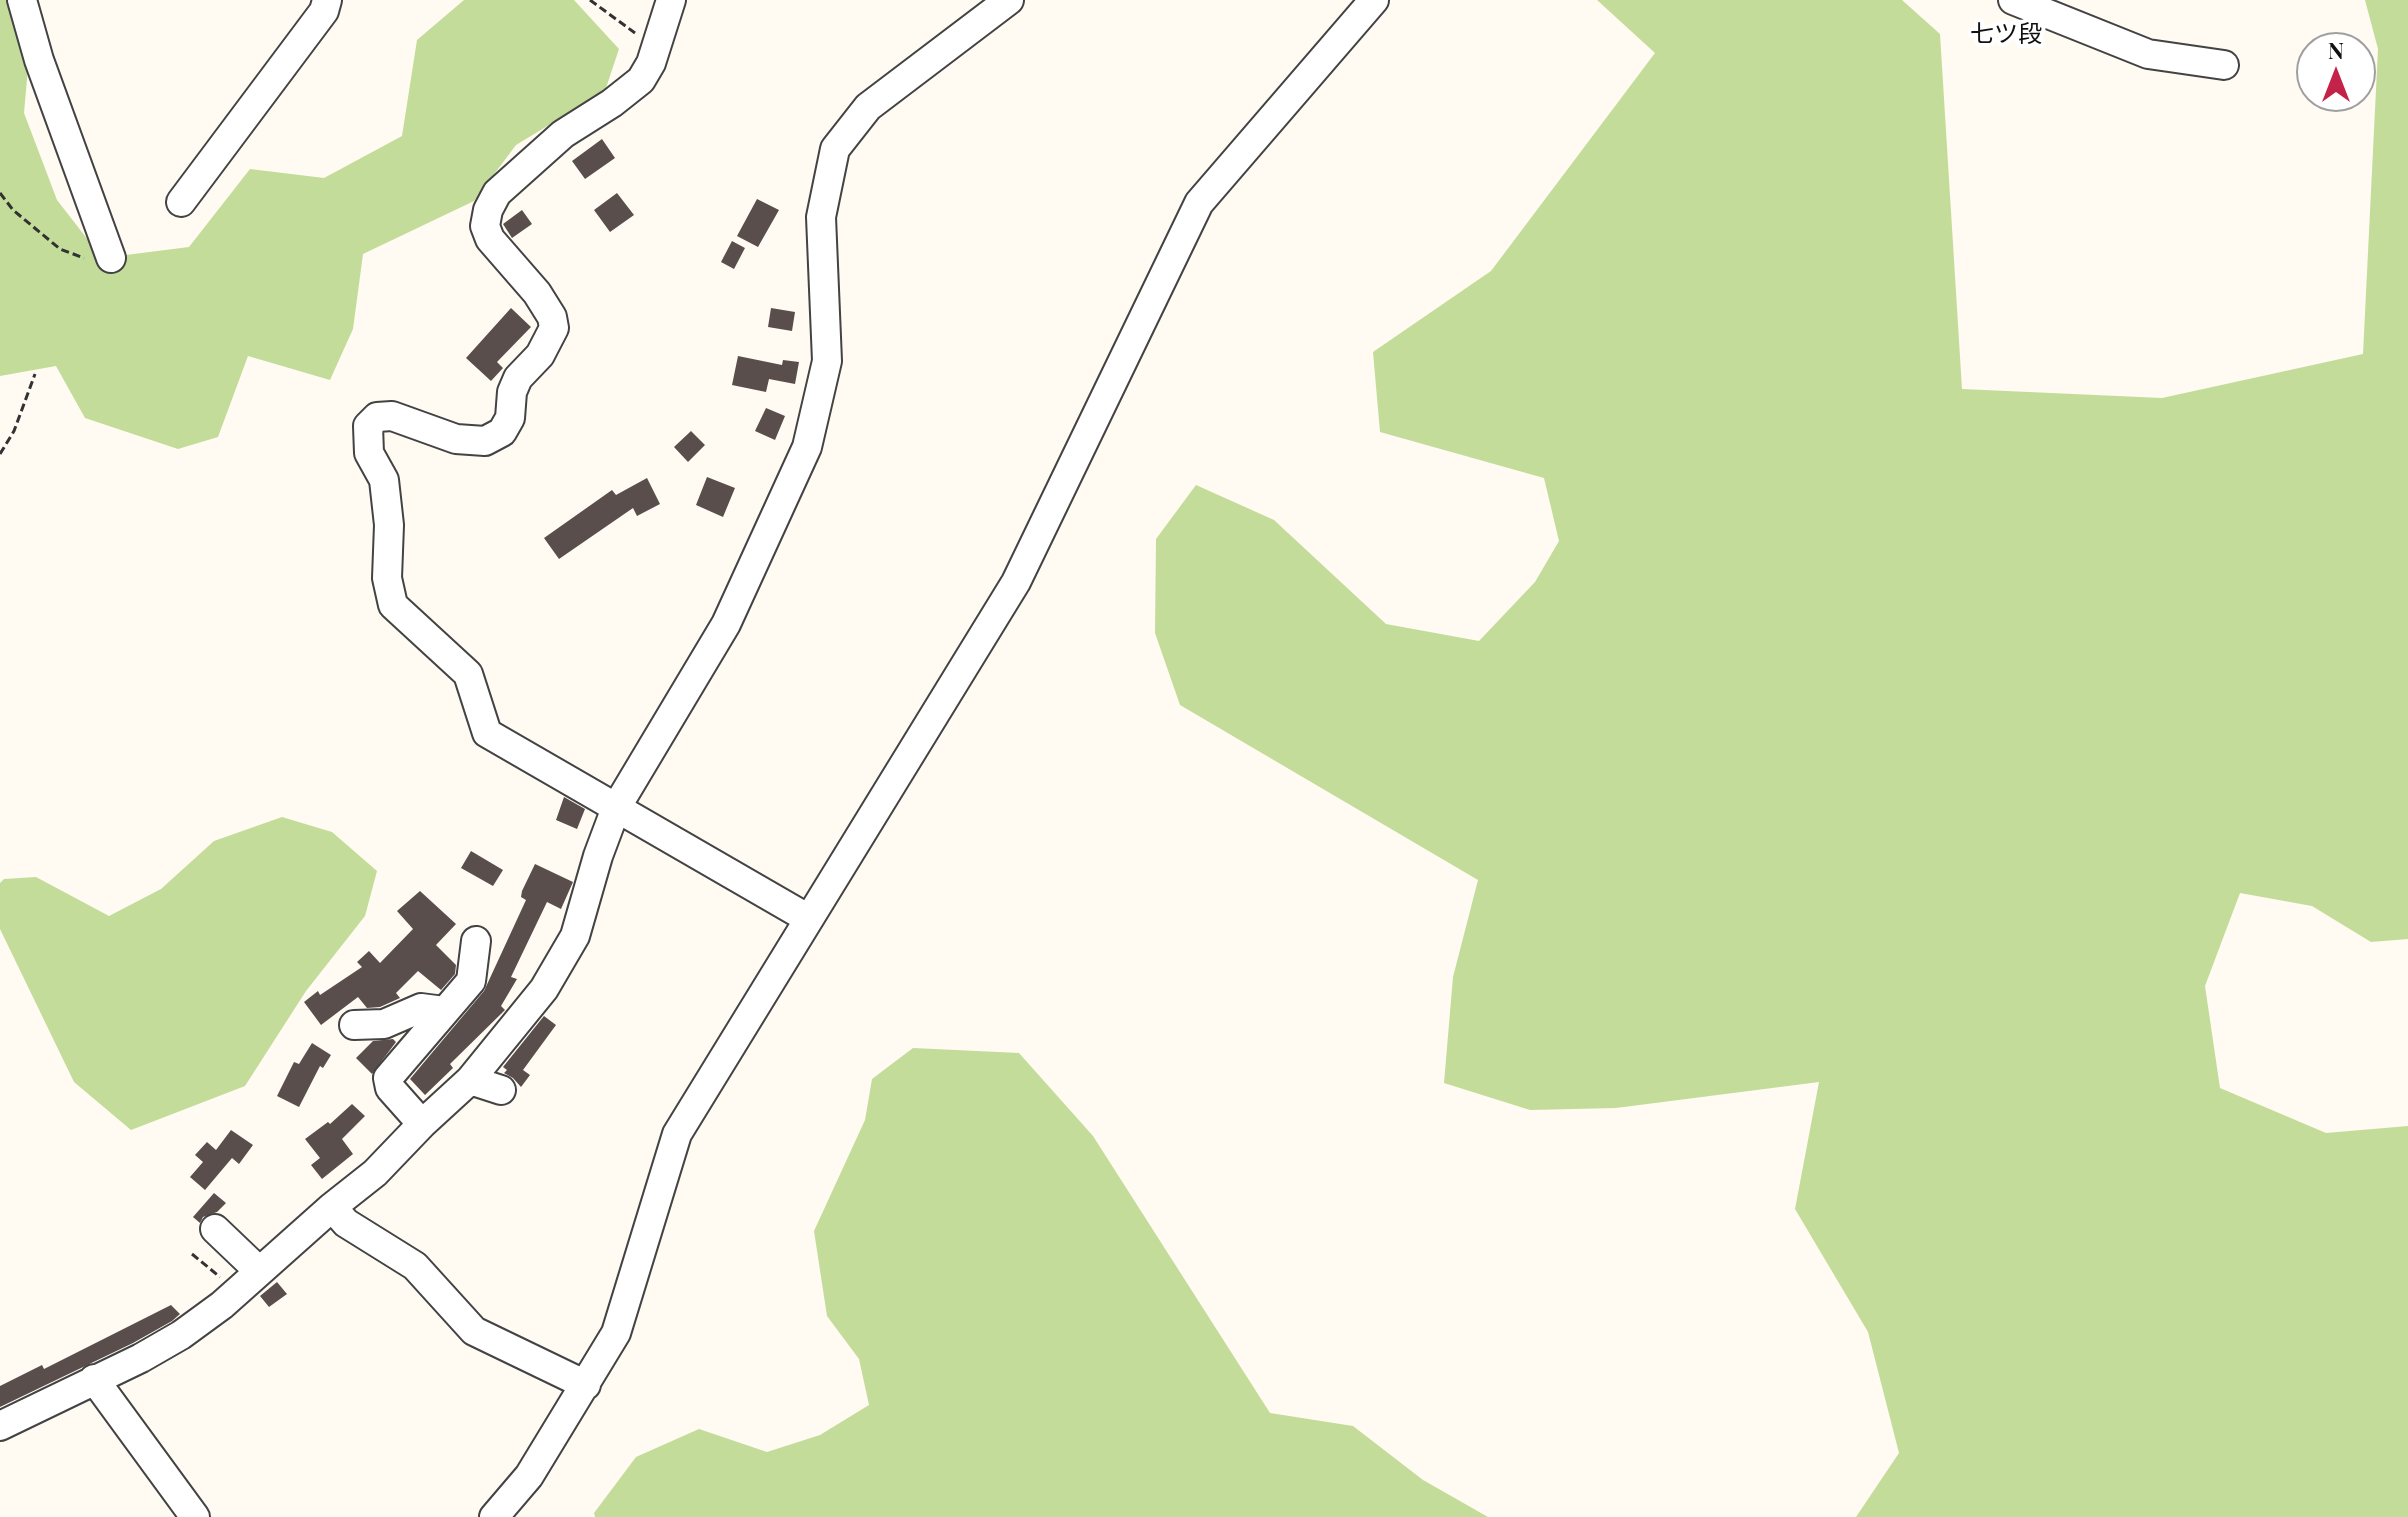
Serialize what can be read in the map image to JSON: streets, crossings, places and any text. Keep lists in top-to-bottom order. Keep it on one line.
{"districts":["七ツ段"],"north":"top"}
